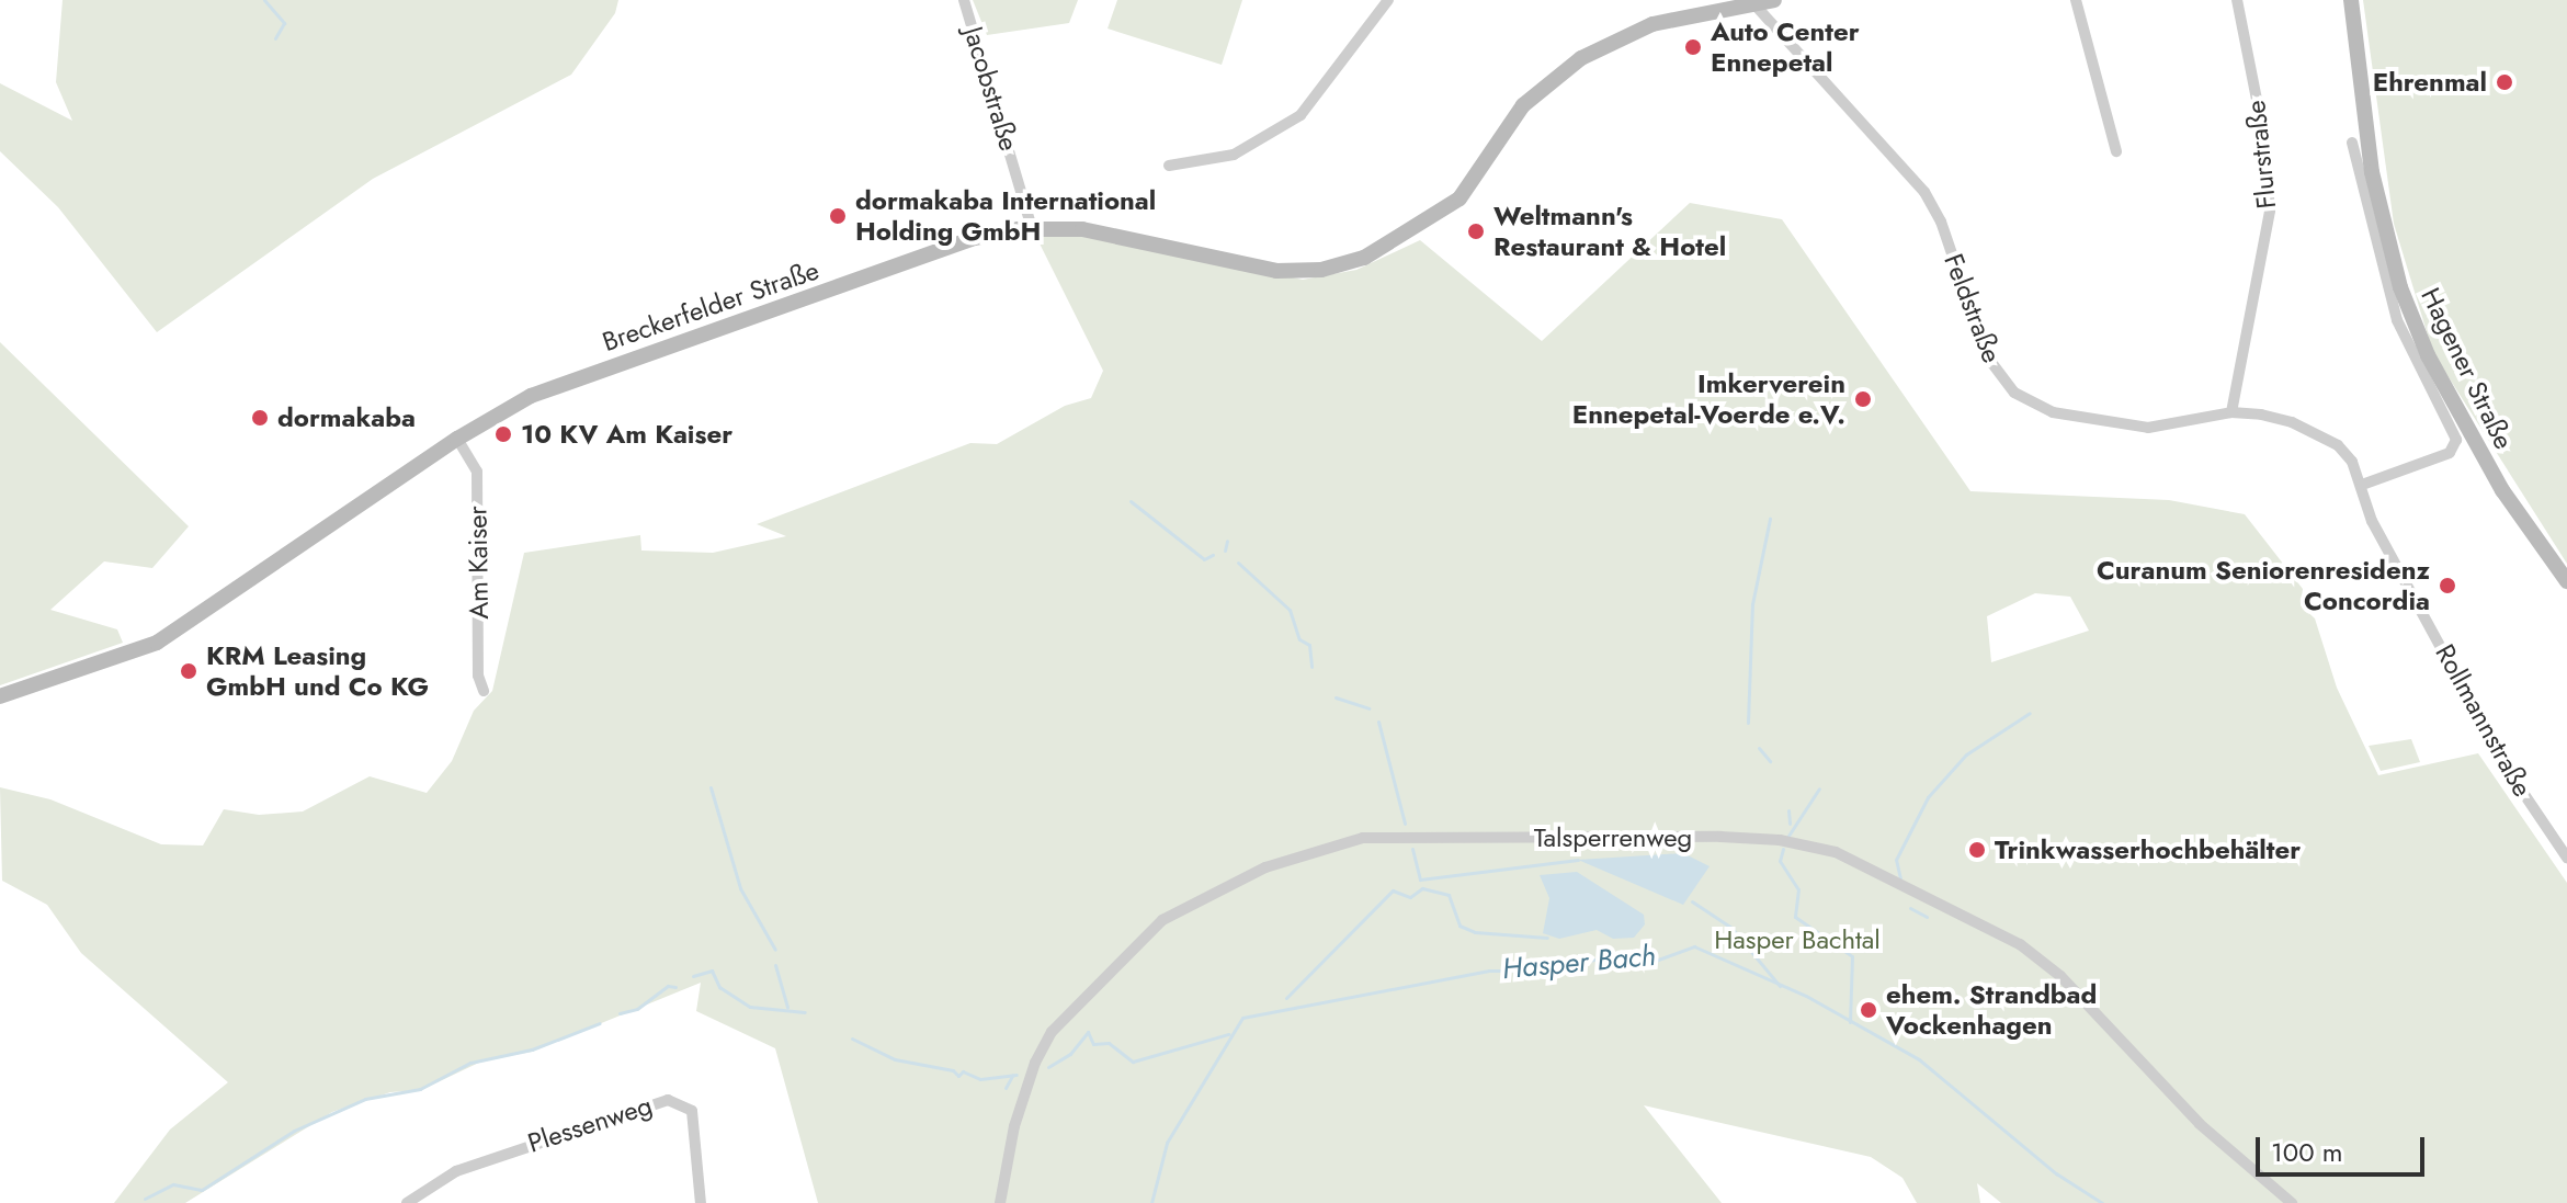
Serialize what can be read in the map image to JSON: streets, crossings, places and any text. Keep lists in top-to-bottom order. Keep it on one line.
{"streets":{"main road":["Breckerfelder Straße","Hagener Straße"],"street":["Jacobstraße","Flurstraße","Feldstraße","Am Kaiser","Rollmannstraße","Talsperrenweg","Plessenweg"]},"crossings":[["Jacobstraße","Breckerfelder Straße"],["Flurstraße","Feldstraße"],["Breckerfelder Straße","Feldstraße"],["Breckerfelder Straße","Am Kaiser"],["Feldstraße","Rollmannstraße"]],"water":["Hasper Bach"],"parks":["Hasper Bachtal"],"places":["Auto Center Ennepetal","Ehrenmal","dormakaba International Holding GmbH","Weltmann's Restaurant & Hotel","Imkerverein Ennepetal-Voerde e.V.","dormakaba","10 KV Am Kaiser","Curanum Seniorenresidenz Concordia","KRM Leasing GmbH und Co KG","Trinkwasserhochbehälter","ehem. Strandbad Vockenhagen"],"scale_bar":"100 m"}
